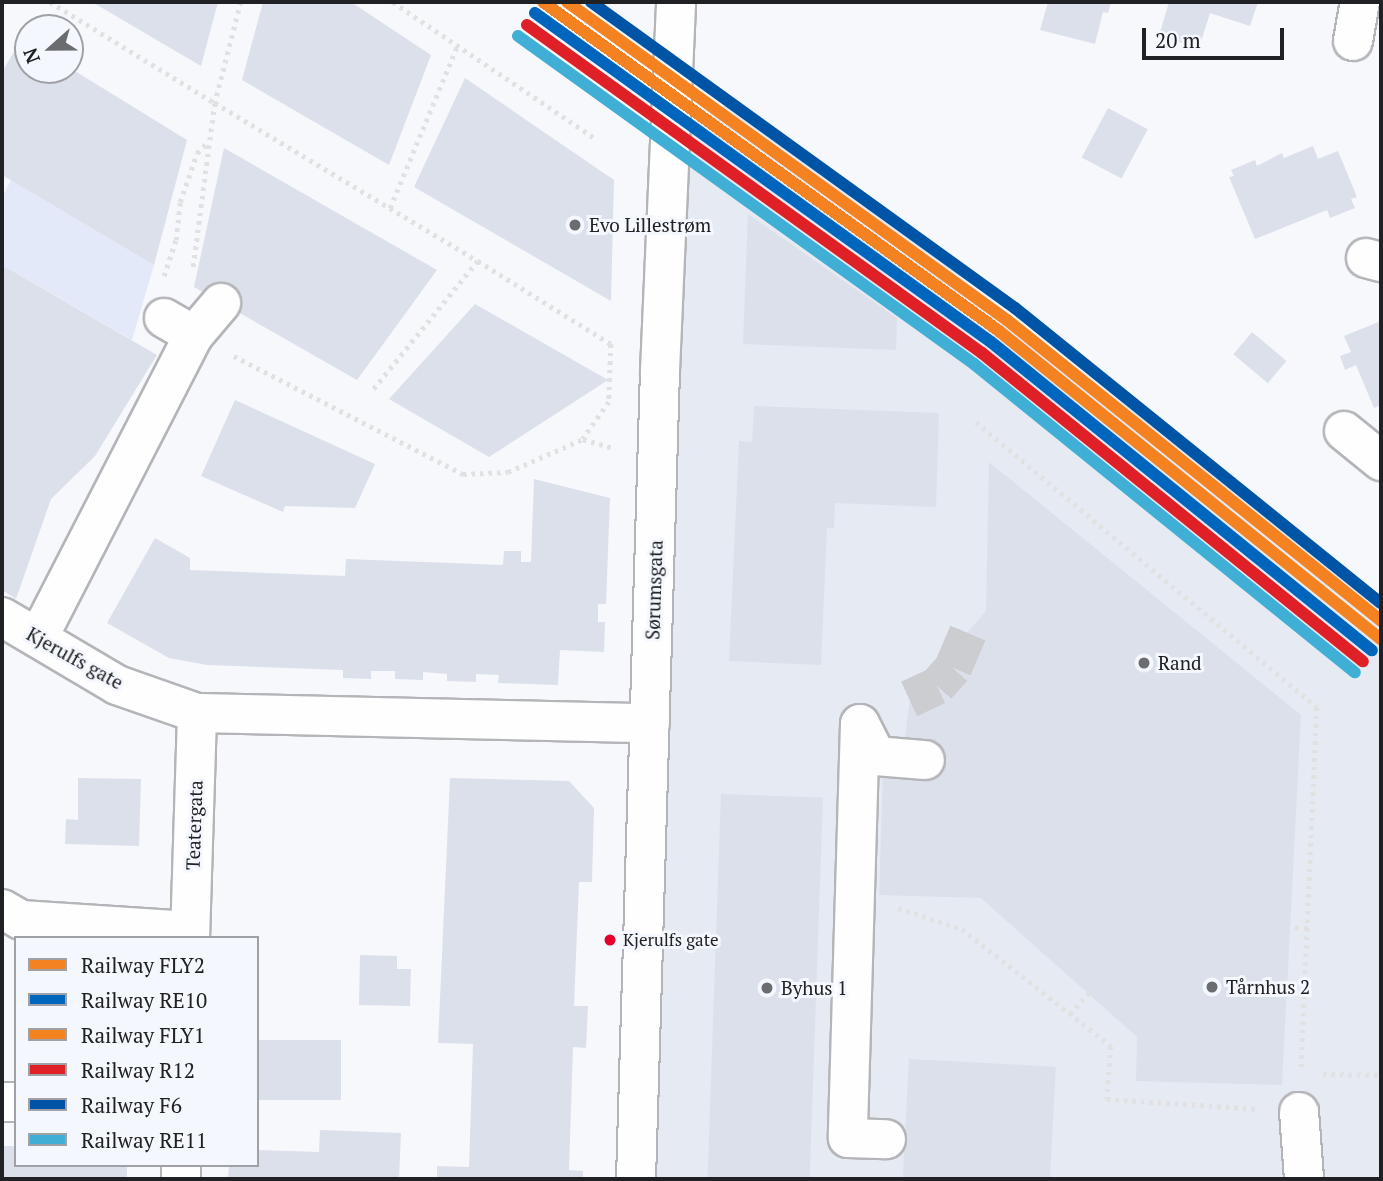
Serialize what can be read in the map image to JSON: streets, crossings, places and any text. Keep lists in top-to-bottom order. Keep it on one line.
{"streets":{"street":["Sørumsgata","Kjerulfs gate","Teatergata"]},"crossings":[["Sørumsgata","Kjerulfs gate"],["Kjerulfs gate","Teatergata"]],"places":["Evo Lillestrøm","Rand","Kjerulfs gate","Tårnhus 2","Byhus 1"],"lines":["rail line FLY2","rail line FLY1","rail line F6","rail line RE10","rail line R12","rail line RE11"],"legend":["Railway FLY2","Railway RE10","Railway FLY1","Railway R12","Railway F6","Railway RE11"],"scale_bar":"20 m","north":"left"}
